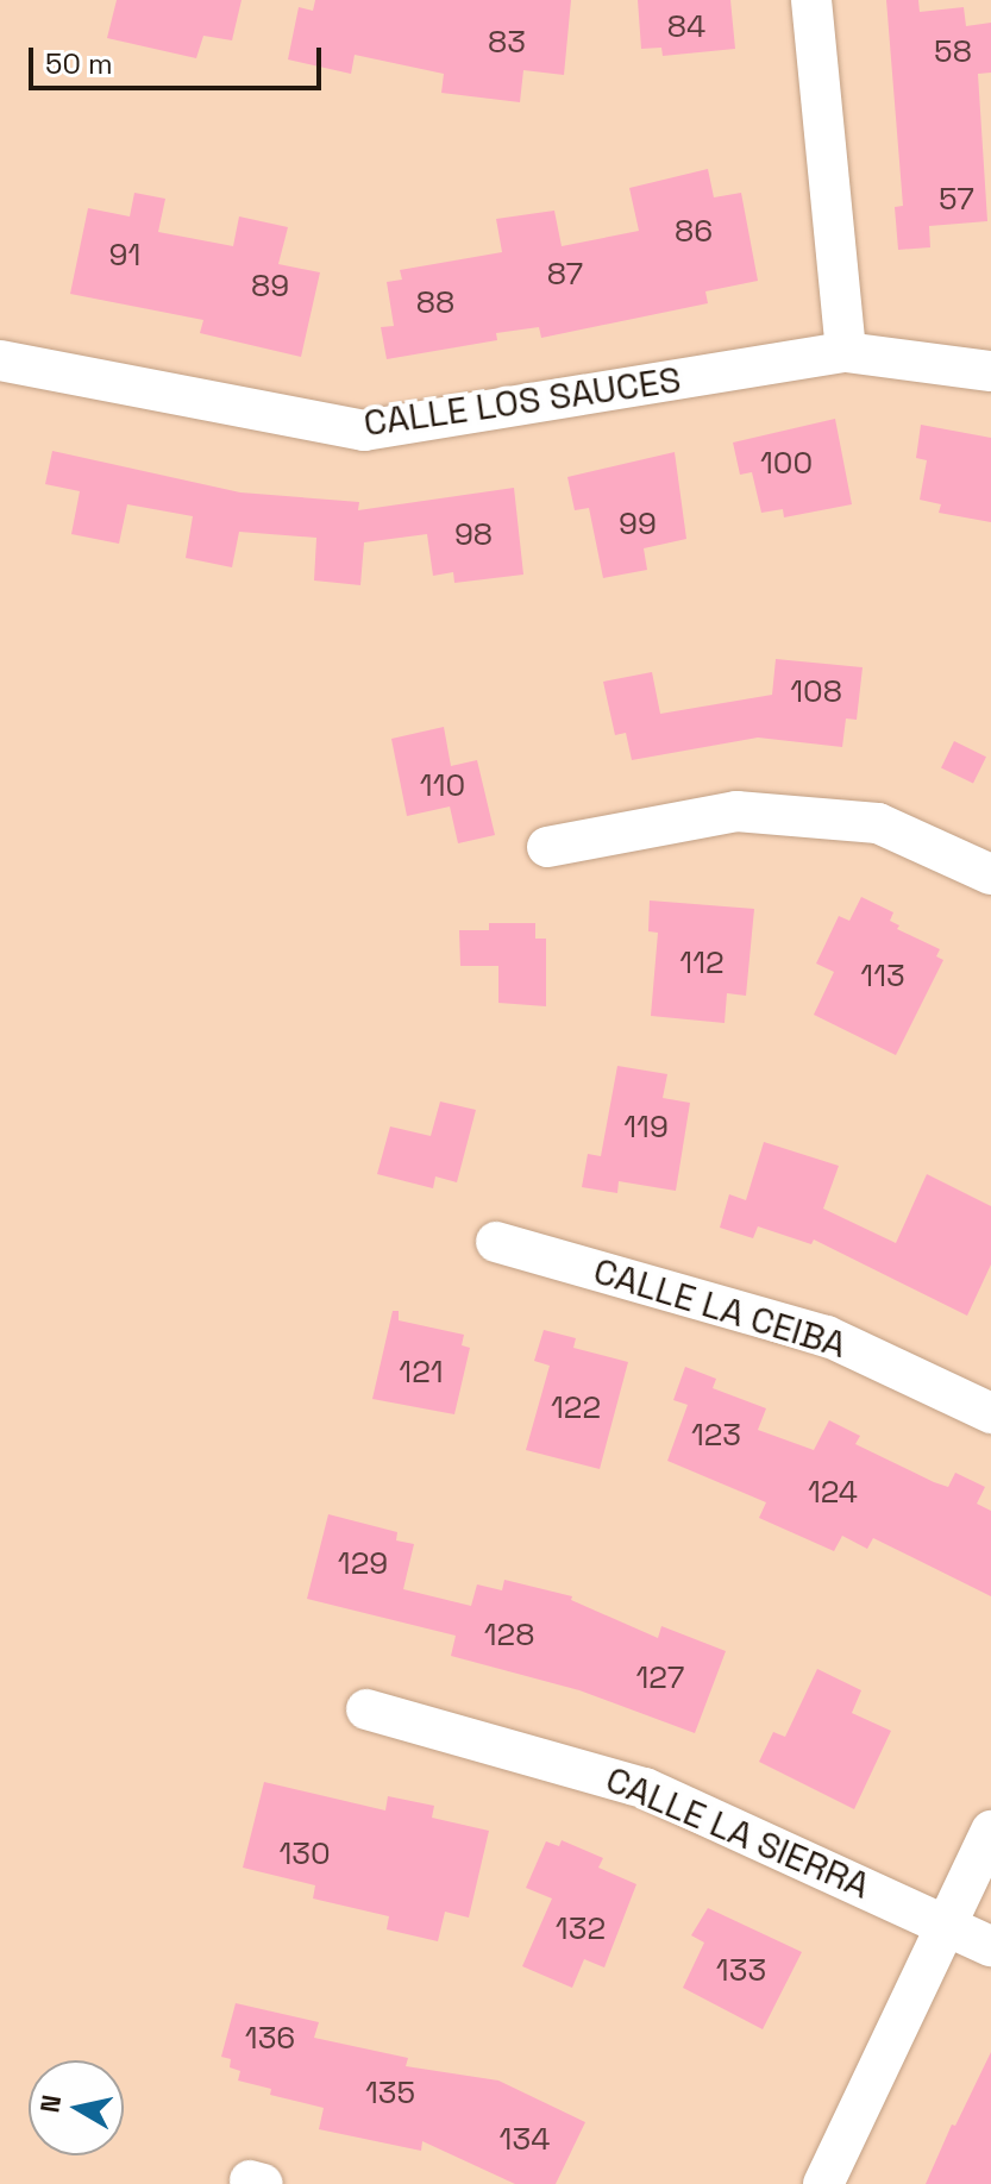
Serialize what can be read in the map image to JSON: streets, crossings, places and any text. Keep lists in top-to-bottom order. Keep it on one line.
{"streets":{"street":["CALLE LOS SAUCES","CALLE LA CEIBA","CALLE LA SIERRA"]},"house_numbers":["84","83","58","57","86","91","87","89","88","100","99","98","108","110","112","113","119","121","122","123","124","129","128","127","130","132","133","136","135","134"],"scale_bar":"50 m","north":"left"}
